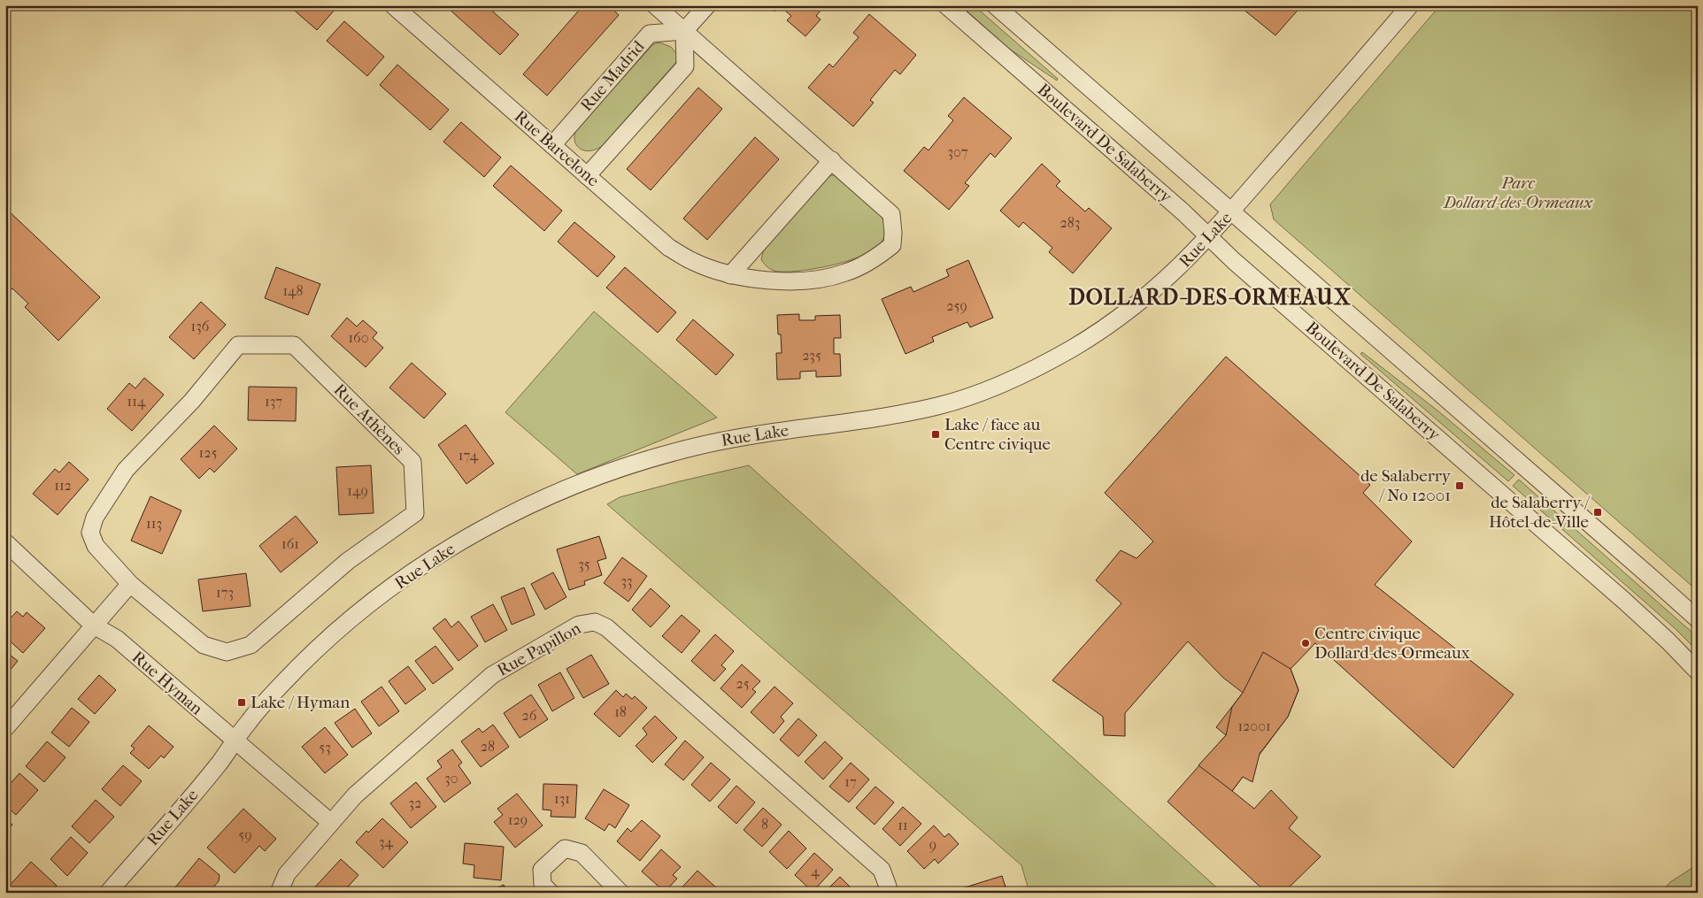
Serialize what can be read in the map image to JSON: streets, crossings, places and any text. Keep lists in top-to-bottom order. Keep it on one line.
{"streets":{"street":["Rue Madrid","Boulevard De Salaberry","Rue Barcelone","Rue Lake","Rue Athènes","Rue Papillon","Rue Hyman"]},"crossings":[["Rue Madrid","Rue Barcelone"],["Boulevard De Salaberry","Rue Lake"],["Rue Lake","Rue Hyman"],["Rue Papillon","Rue Hyman"]],"districts":["DOLLARD-DES-ORMEAUX"],"parks":["Parc Dollard-des-Ormeaux"],"places":{"transit":["Lake / face au Centre civique","de Salaberry / No 12001","de Salaberry / Hôtel-de-Ville","Lake / Hyman"],"other":["Centre civique Dollard-des-Ormeaux"]},"house_numbers":["307","283","148","259","136","160","235","114","137","125","174","112","149","113","161","35","33","173","25","18","26","12001","28","53","30","17","131","32","129","8","11","59","34","9","4"]}
